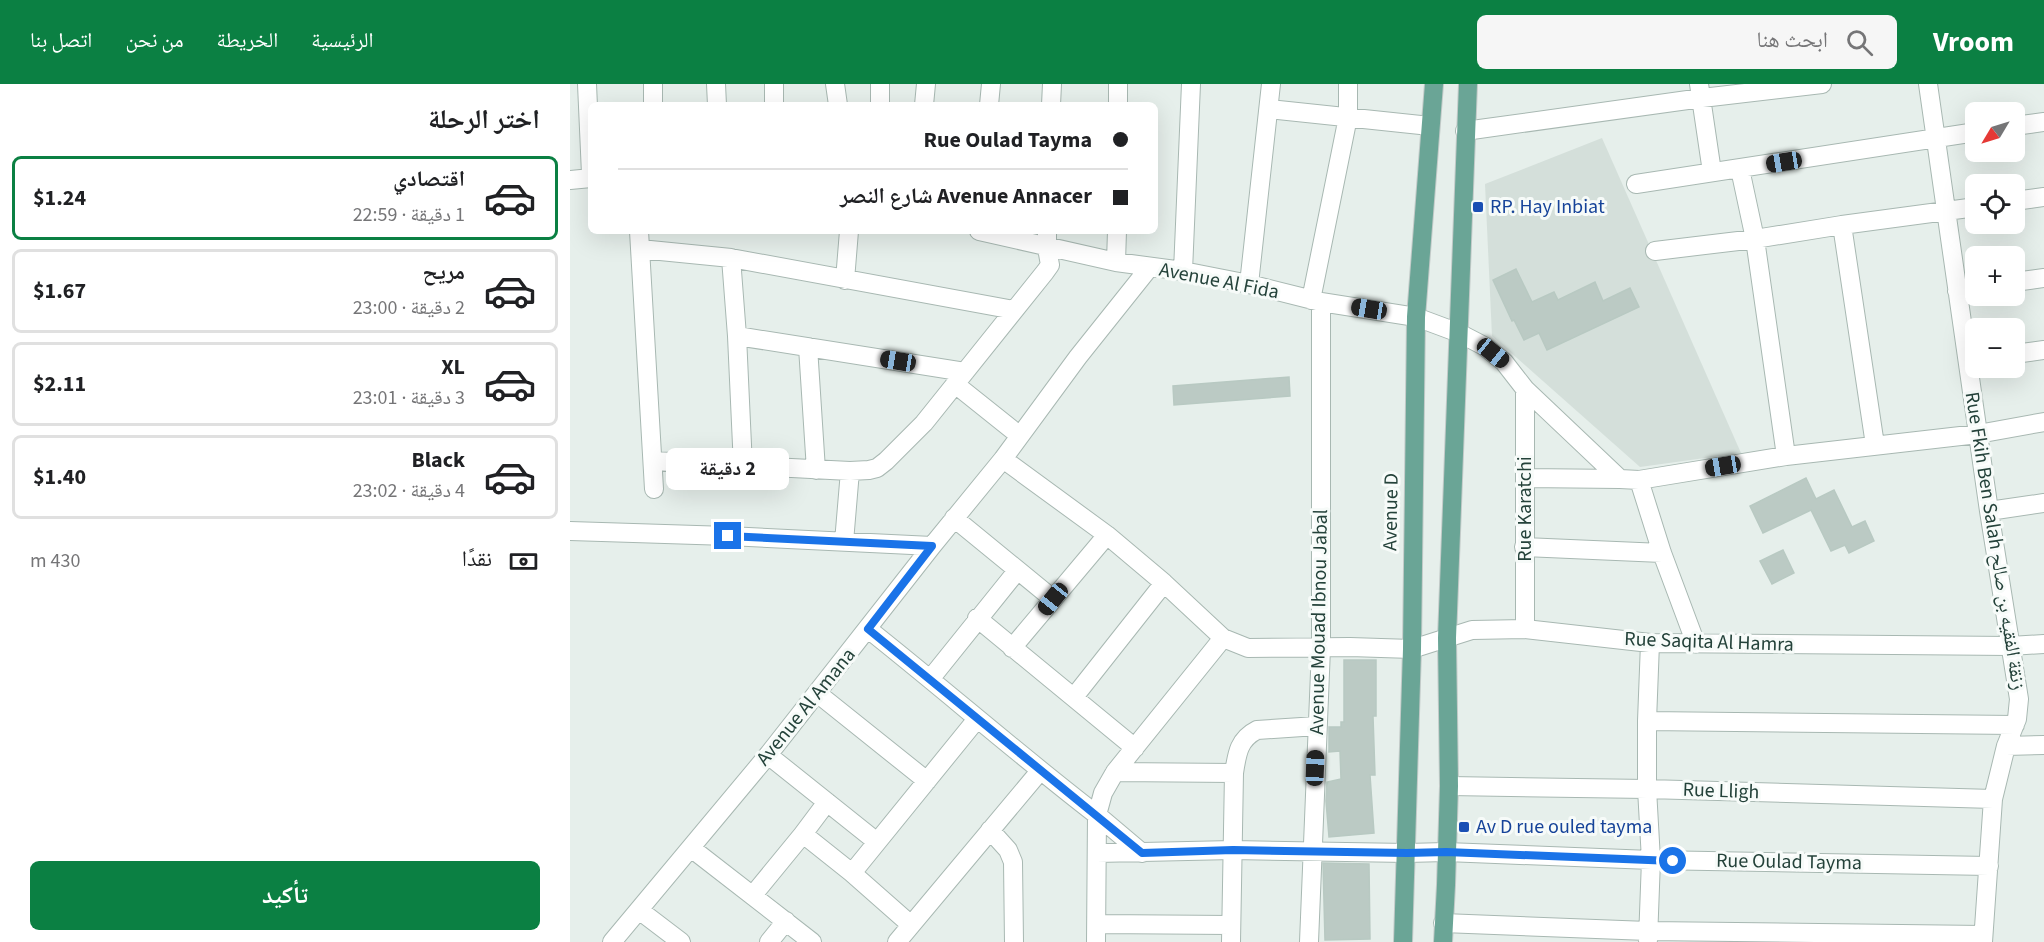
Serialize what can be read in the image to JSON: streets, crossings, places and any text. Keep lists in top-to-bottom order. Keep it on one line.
{"streets":{"main road":["Avenue D"],"street":["Avenue Al Fida","Rue Karatchi","Rue Fkih Ben Salah زنقة الفقيه بن صالح","Avenue Mouad Ibnou Jabal","Rue Saqita Al Hamra","Avenue Al Amana","Rue Lligh","Rue Oulad Tayma"]},"crossings":[["Avenue Al Fida","Rue Karatchi"],["Avenue Al Fida","Avenue D"],["Avenue Al Fida","Avenue Mouad Ibnou Jabal"],["Avenue Al Fida","Avenue Al Amana"],["Rue Karatchi","Rue Saqita Al Hamra"],["Avenue D","Rue Saqita Al Hamra"],["Avenue D","Rue Oulad Tayma"],["Rue Fkih Ben Salah زنقة الفقيه بن صالح","Rue Saqita Al Hamra"],["Rue Fkih Ben Salah زنقة الفقيه بن صالح","Rue Lligh"],["Rue Fkih Ben Salah زنقة الفقيه بن صالح","Rue Oulad Tayma"],["Avenue Mouad Ibnou Jabal","Rue Saqita Al Hamra"],["Avenue Mouad Ibnou Jabal","Rue Oulad Tayma"]],"places":{"transit":["RP. Hay Inbiat","Av D rue ouled tayma"]},"north":"bottom left","page":{"header":"Vroom","search":"ابحث هنا","nav":["الرئيسية","الخريطة","من نحن","اتصل بنا"],"heading":"اختر الرحلة","map_buttons":["+","−"],"banner":["Rue Oulad Tayma","Avenue Annacer شارع النصر"],"list":[{"name":"اقتصادي","note":"1 دقيقة · 22:59","value":"$1.24"},{"name":"مريح","note":"2 دقيقة · 23:00","value":"$1.67"},{"name":"XL","note":"3 دقيقة · 23:01","value":"$2.11"},{"name":"Black","note":"4 دقيقة · 23:02","value":"$1.40"}],"bubble":"2 دقيقة","pay":["نقدًا","430 m"],"buttons":"تأكيد"}}
